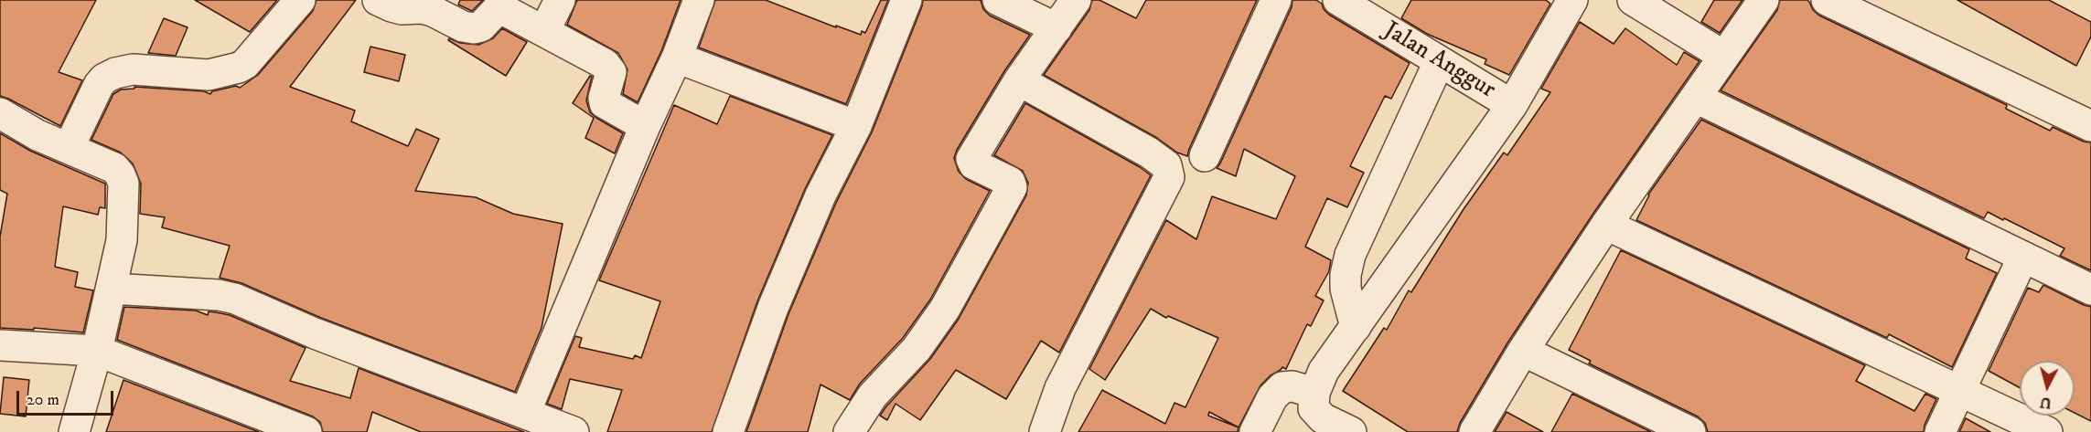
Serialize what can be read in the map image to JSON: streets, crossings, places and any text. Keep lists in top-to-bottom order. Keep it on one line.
{"streets":{"street":["Jalan Anggur"]},"scale_bar":"20 m","north":"bottom"}
